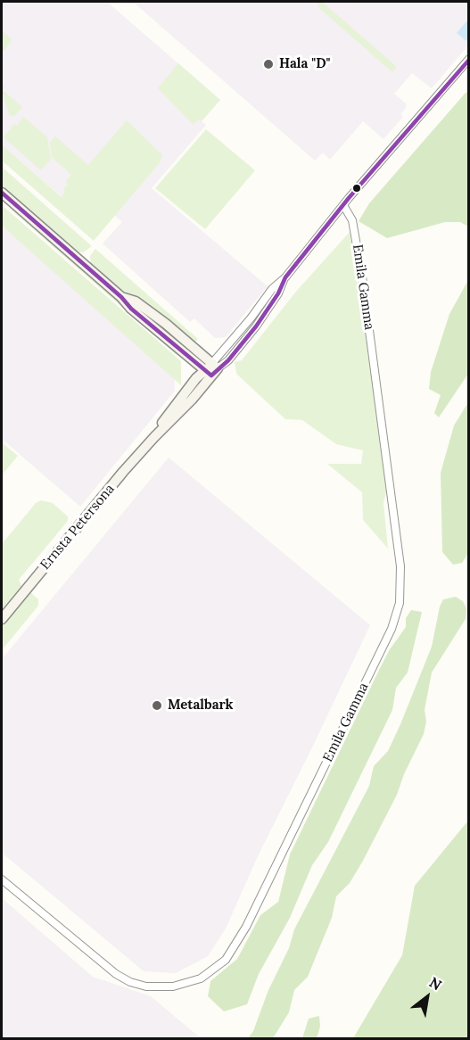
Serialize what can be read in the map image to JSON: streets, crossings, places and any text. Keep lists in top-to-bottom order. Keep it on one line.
{"streets":{"street":["Emila Gamma","Ernsta Petersona"]},"crossings":[["Emila Gamma","Ernsta Petersona"]],"places":["Hala \"D\"","Metalbark"],"north":"top right"}
